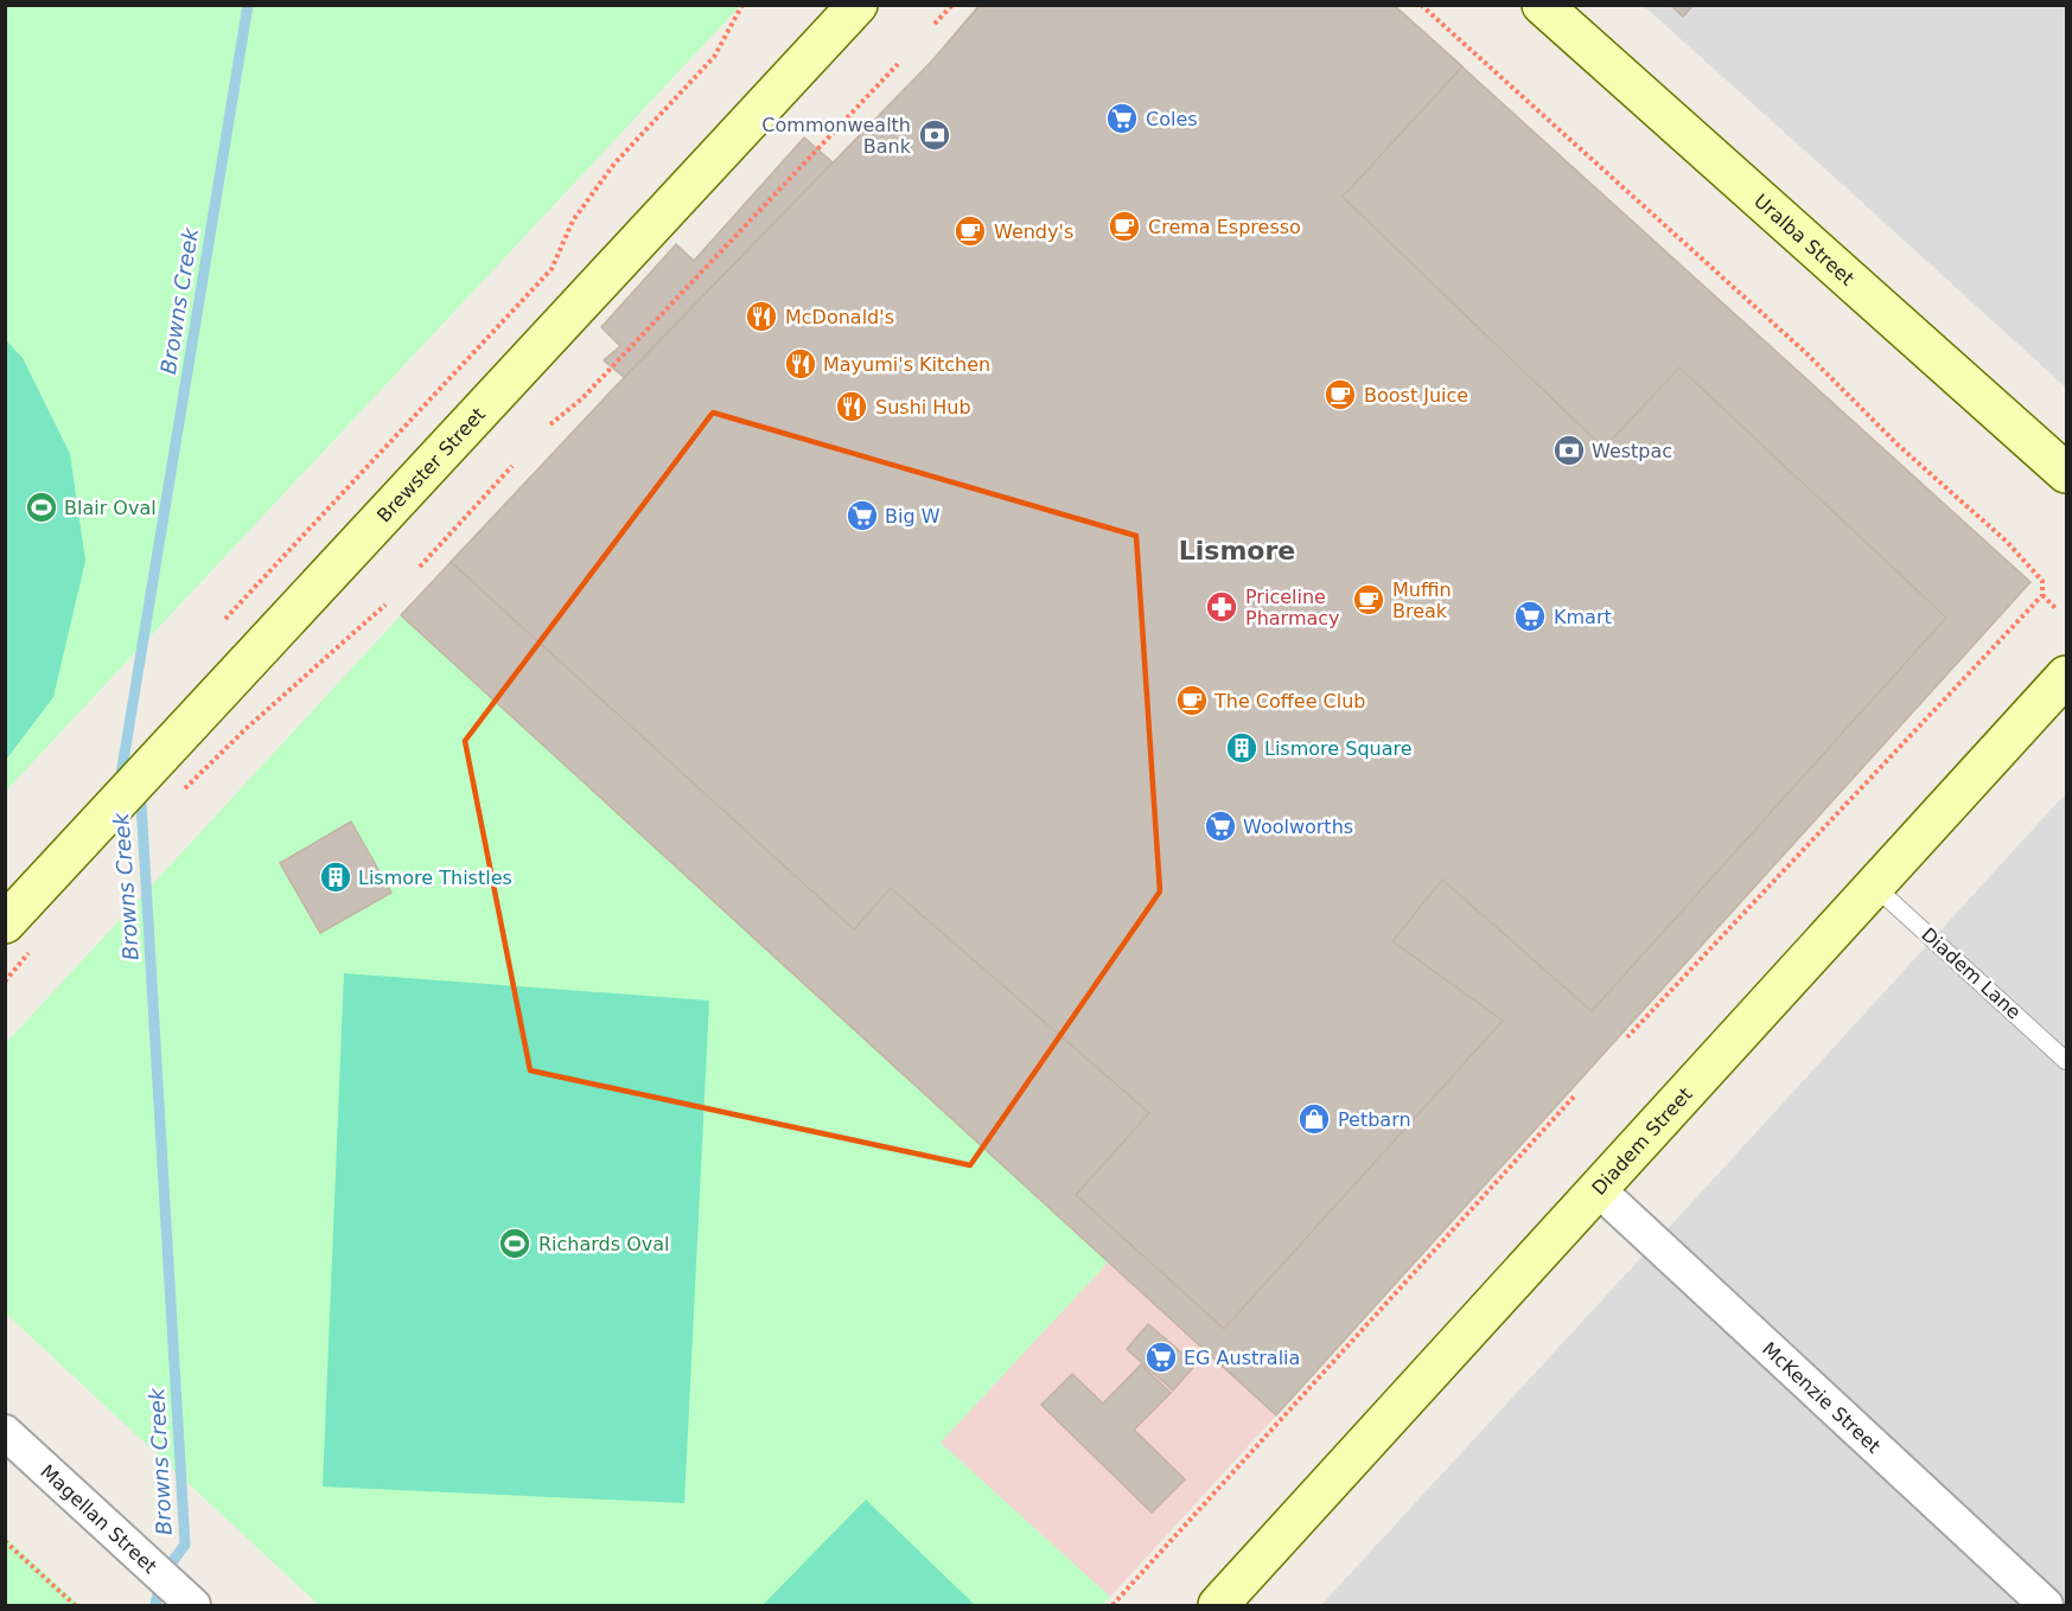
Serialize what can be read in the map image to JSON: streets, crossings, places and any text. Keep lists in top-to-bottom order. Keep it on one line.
{"streets":{"street":["Uralba Street","Brewster Street","Diadem Street","McKenzie Street","Magellan Street"],"lane":["Diadem Lane"]},"crossings":[["Diadem Lane","Diadem Street"],["Diadem Street","McKenzie Street"]],"districts":["Lismore"],"water":["Browns Creek"],"places":{"supermarket":["Coles","Big W","Kmart","Woolworths","EG Australia"],"bank":["Commonwealth Bank","Westpac"],"cafe":["Crema Espresso","Wendy's","Boost Juice","Muffin Break","The Coffee Club"],"restaurant":["McDonald's","Mayumi's Kitchen","Sushi Hub"],"sports":["Blair Oval","Richards Oval"],"pharmacy":["Priceline Pharmacy"],"building":["Lismore Square","Lismore Thistles"],"shop":["Petbarn"]}}
